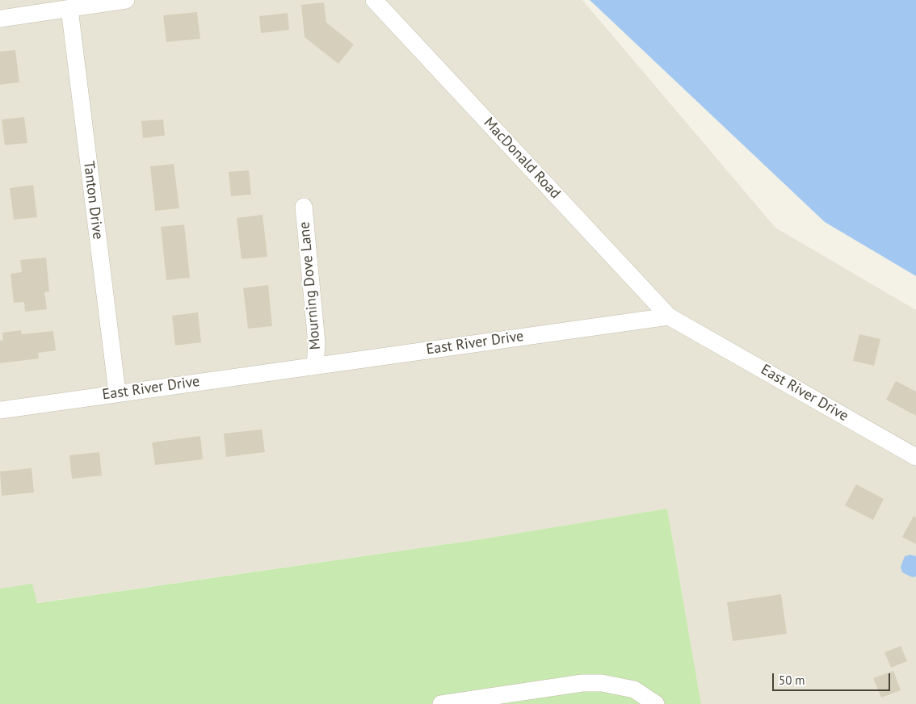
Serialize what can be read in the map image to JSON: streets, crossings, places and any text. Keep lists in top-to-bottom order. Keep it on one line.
{"streets":{"street":["MacDonald Road","Tanton Drive","Mourning Dove Lane","East River Drive"]},"crossings":[["MacDonald Road","East River Drive"],["Tanton Drive","East River Drive"],["Mourning Dove Lane","East River Drive"]],"scale_bar":"50 m"}
